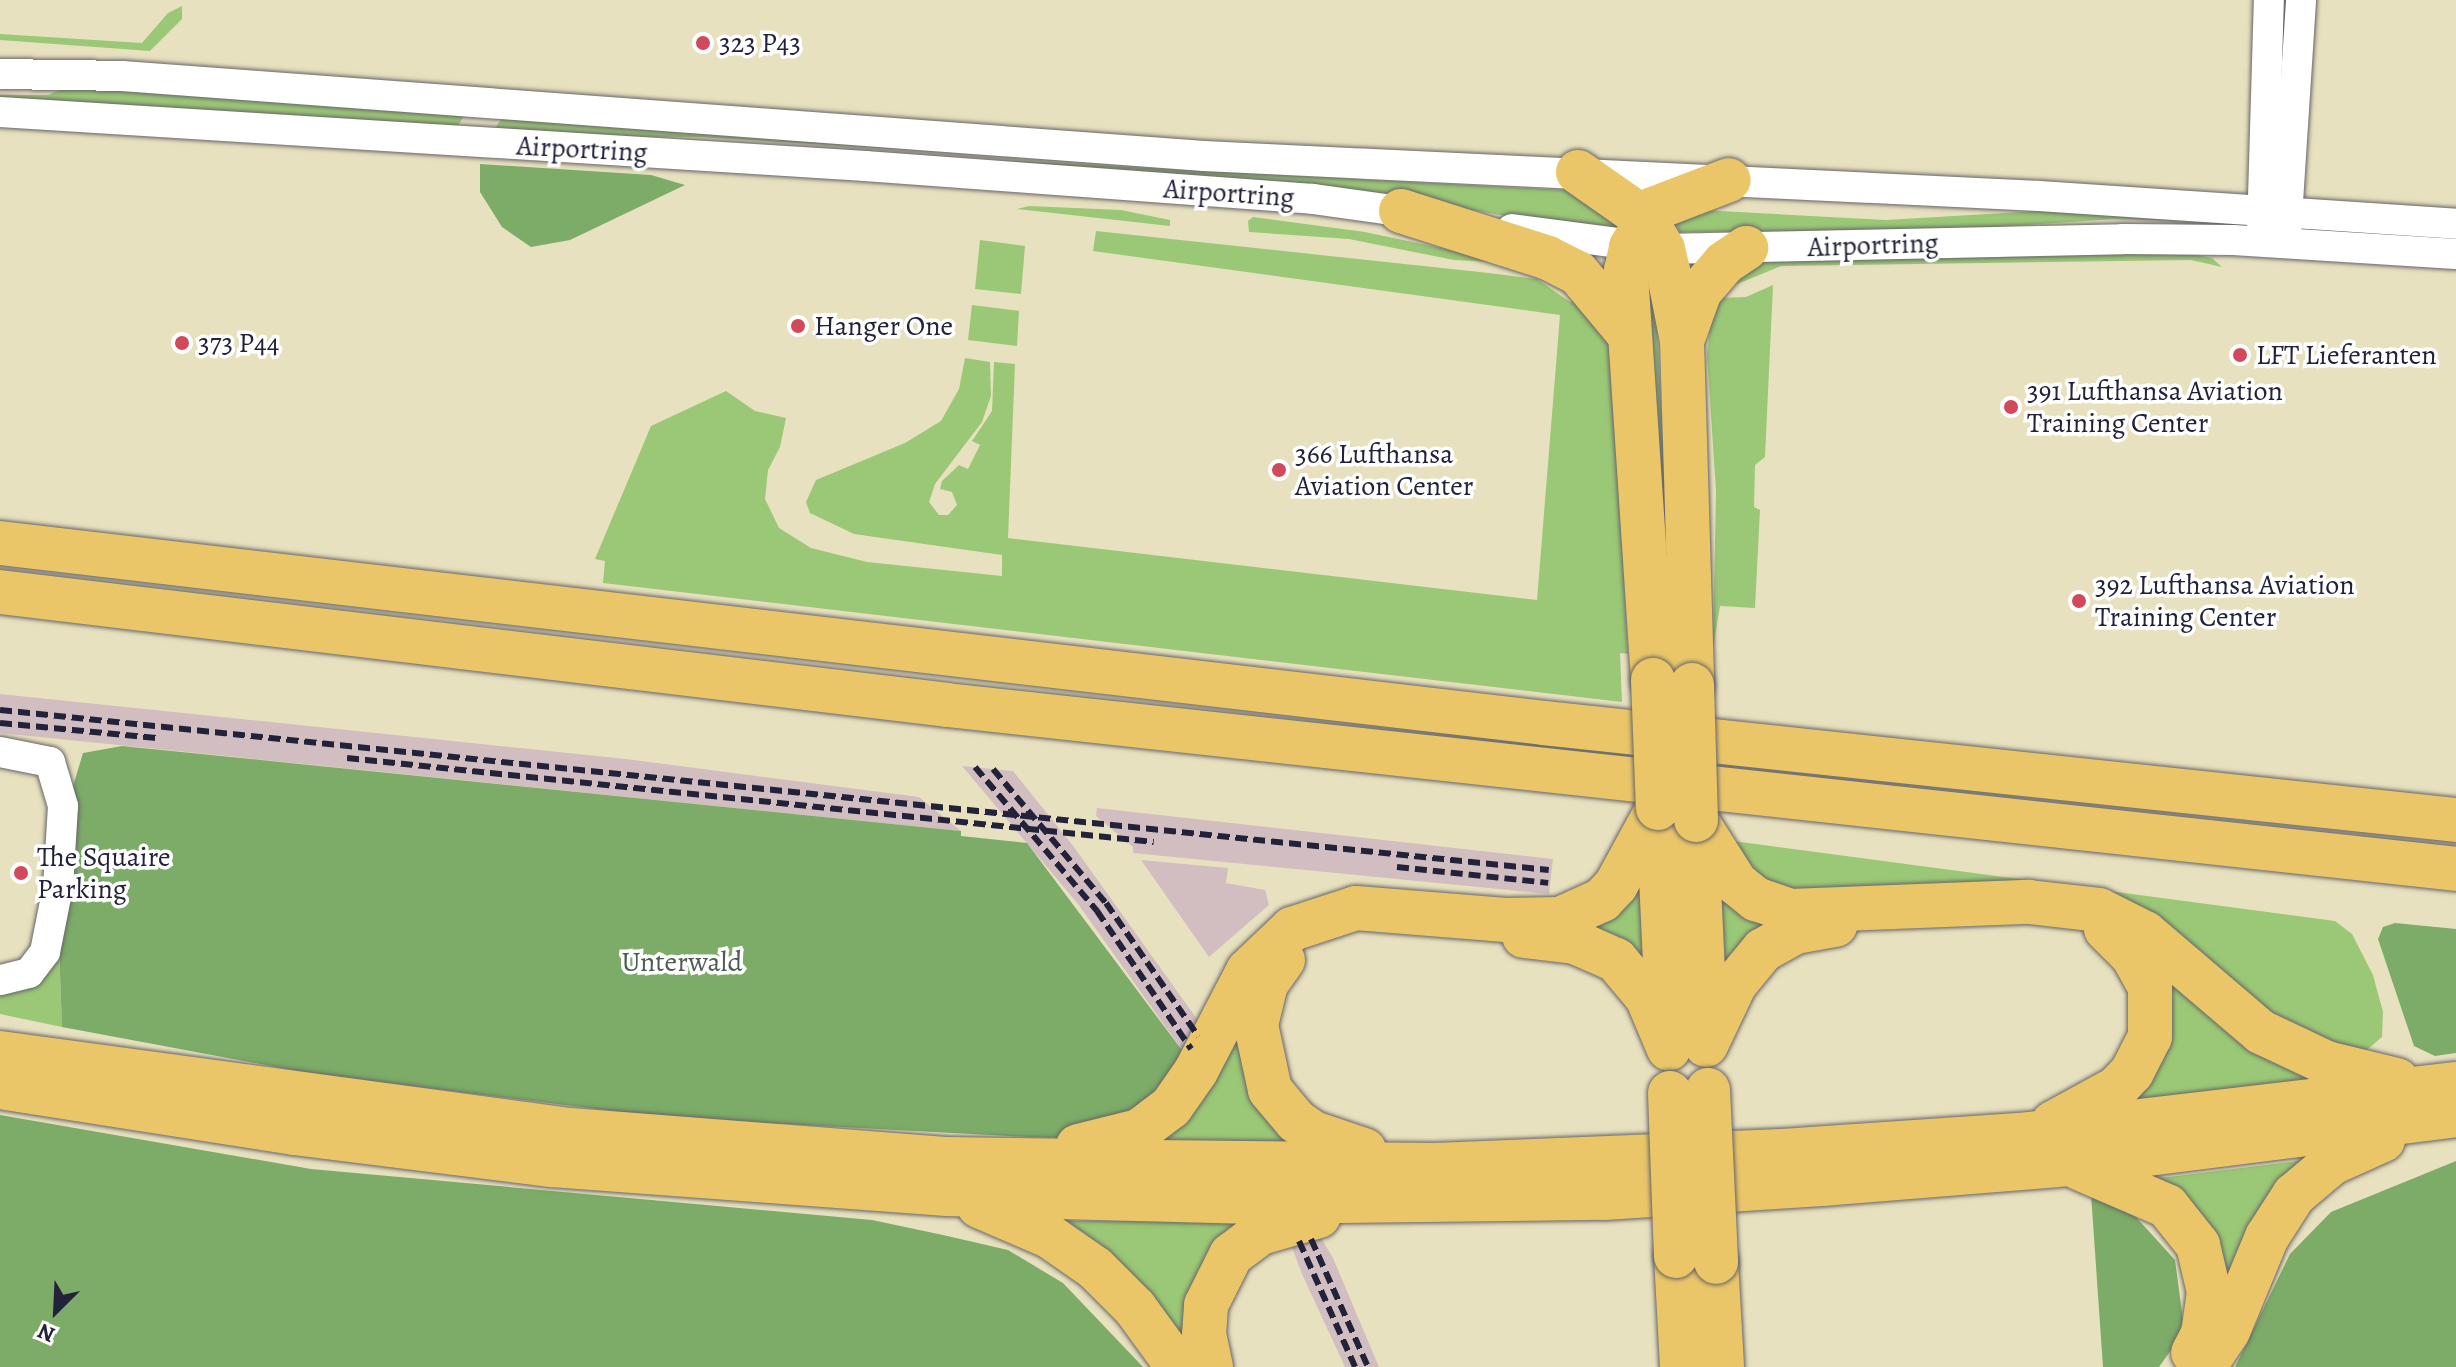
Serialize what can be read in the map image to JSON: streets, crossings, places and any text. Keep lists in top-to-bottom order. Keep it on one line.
{"streets":{"street":["Airportring"]},"parks":["Unterwald"],"places":["323 P43","Hanger One","373 P44","LFT Lieferanten","391 Lufthansa Aviation Training Center","366 Lufthansa Aviation Center","392 Lufthansa Aviation Training Center","The Squaire Parking"],"north":"bottom left"}
